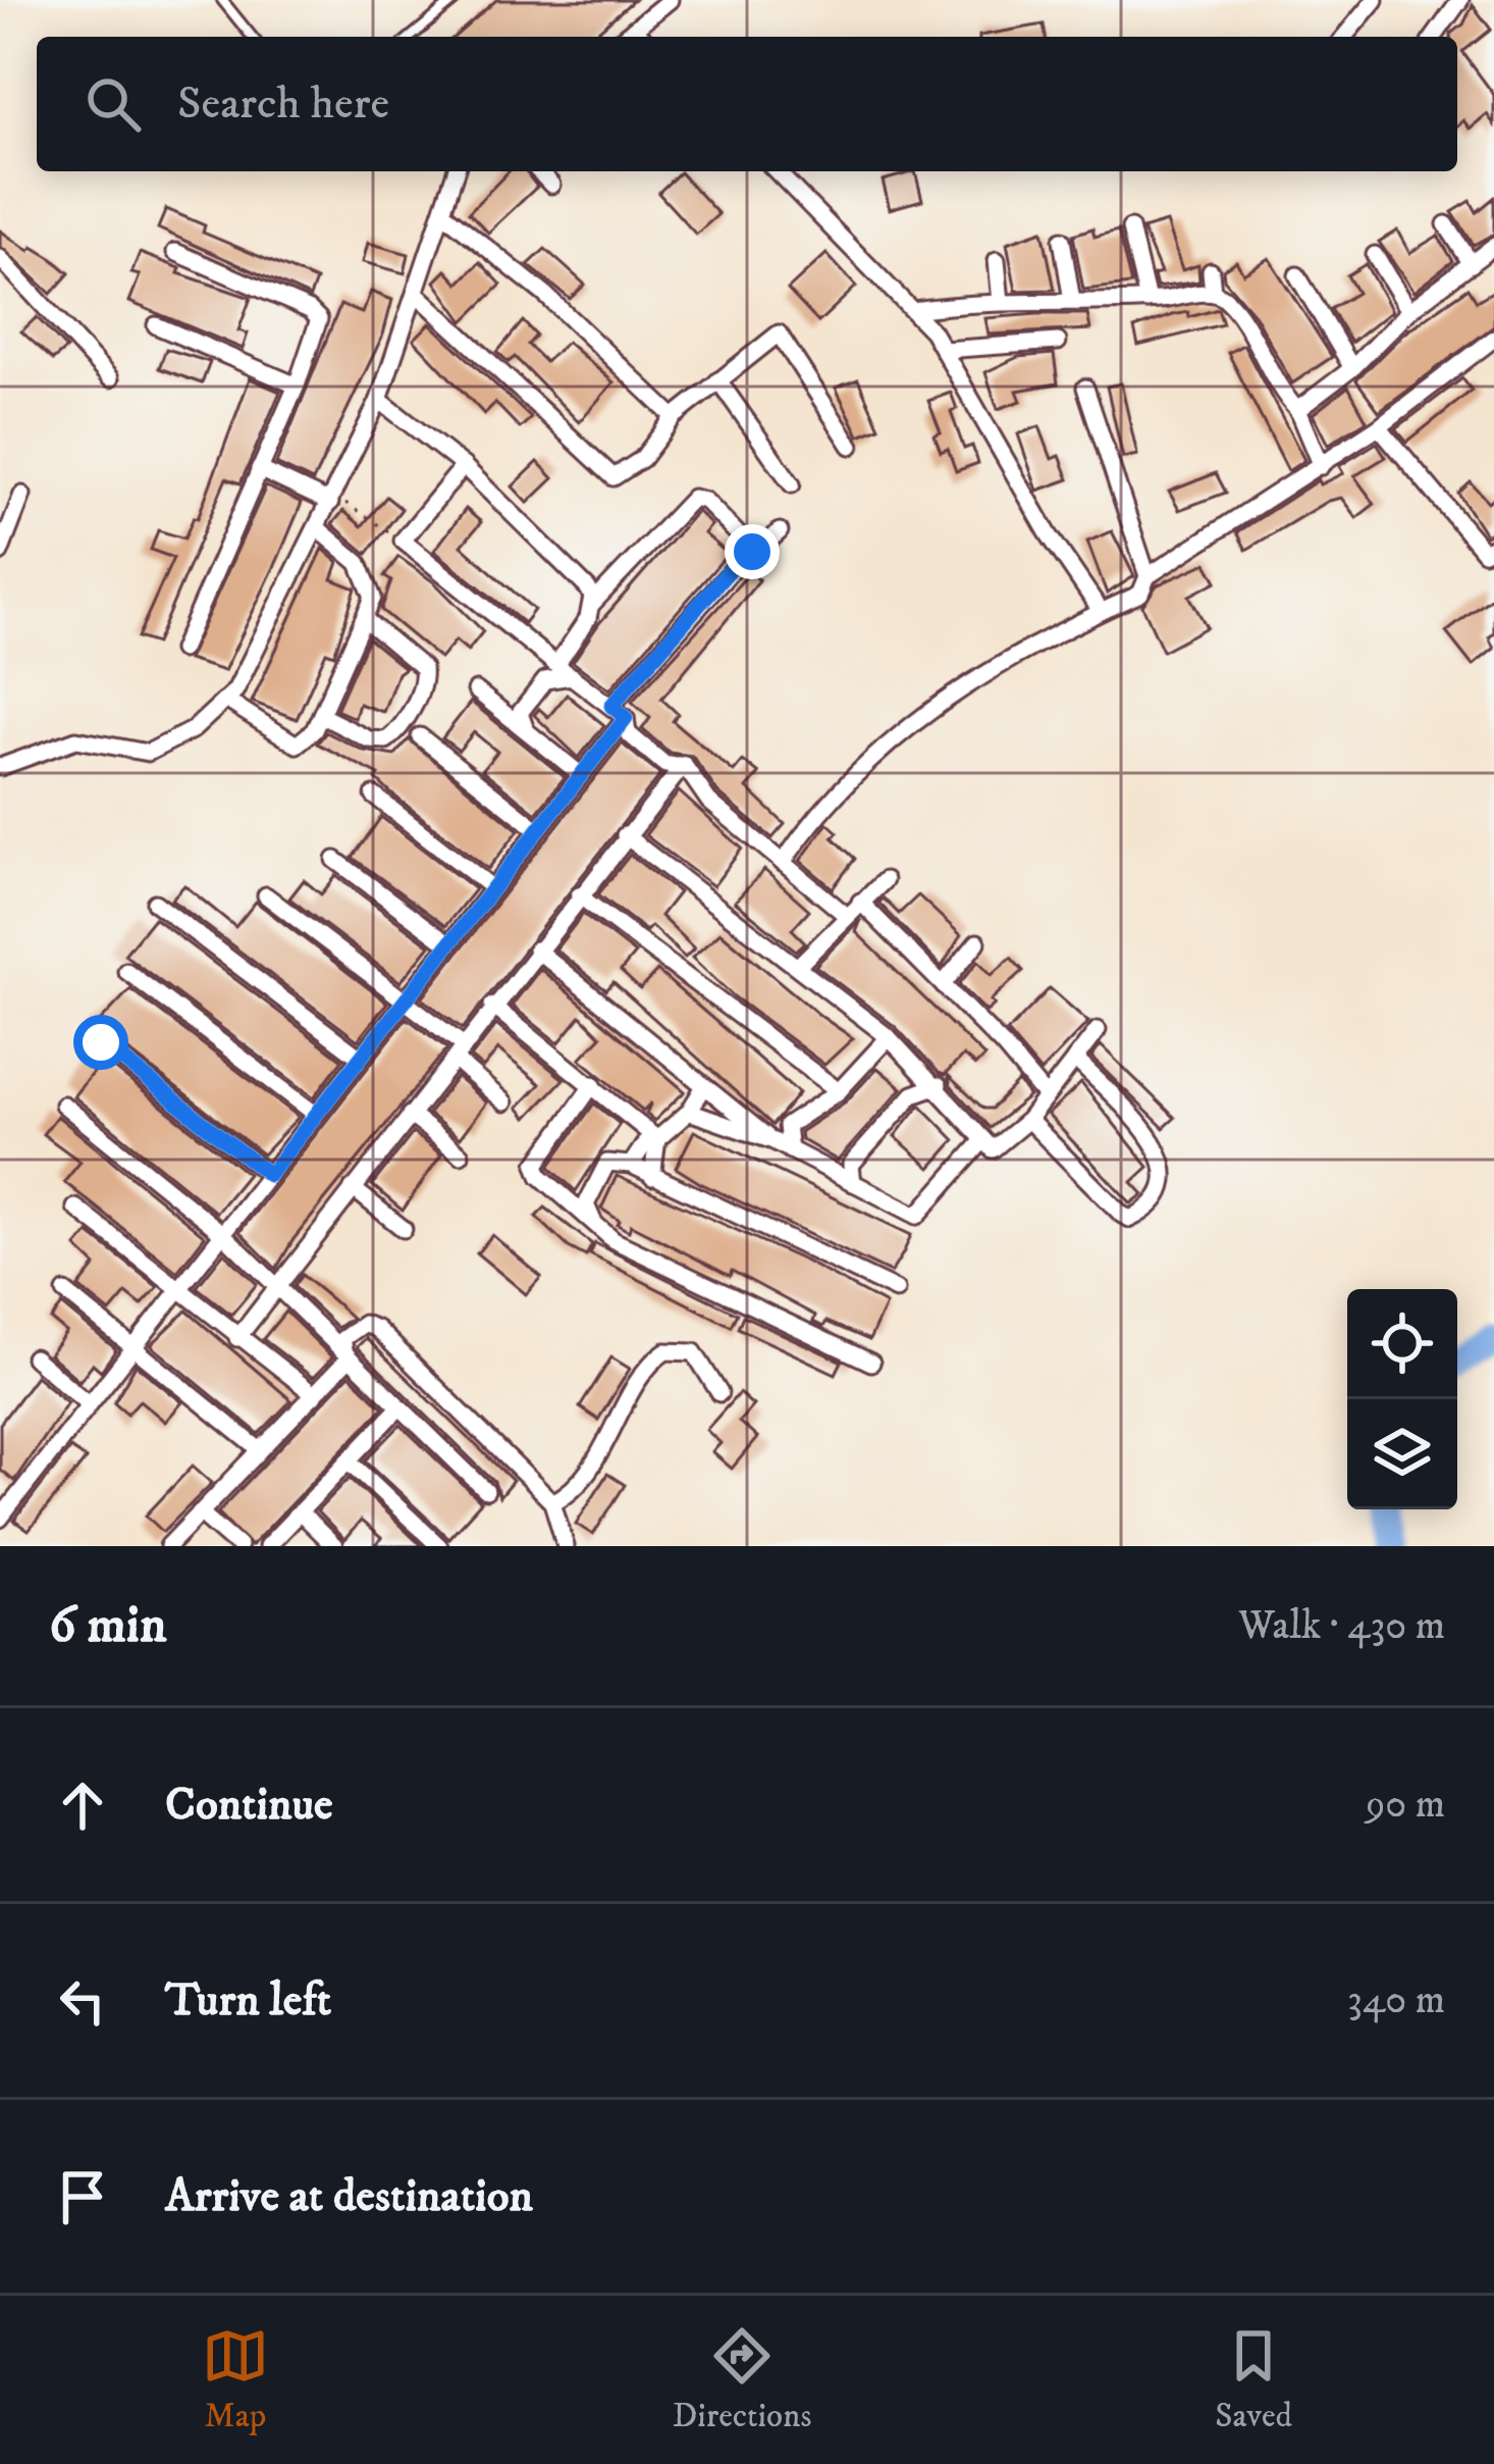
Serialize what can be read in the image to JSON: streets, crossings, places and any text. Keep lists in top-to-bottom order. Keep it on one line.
{"page":{"search":"Search here","heading":["6 min","Walk · 430 m"],"list":[["Continue","90 m"],["Turn left","340 m"],"Arrive at destination"],"nav":["Map","Directions","Saved"]}}
